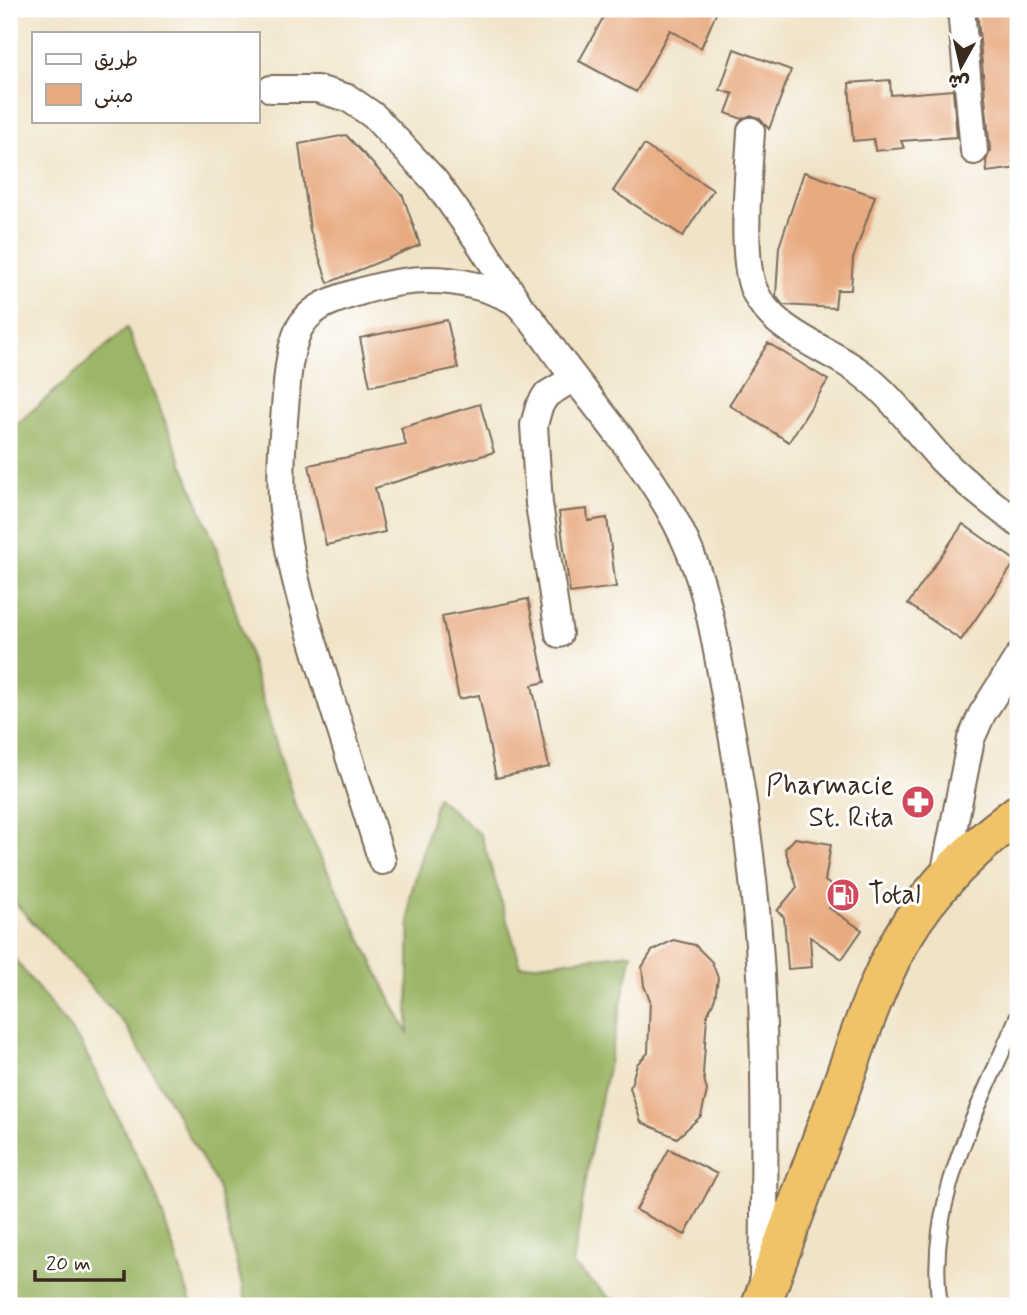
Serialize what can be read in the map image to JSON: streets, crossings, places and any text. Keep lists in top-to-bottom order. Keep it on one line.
{"places":{"pharmacy":["Pharmacie St. Rita"],"fuel station":["Total"]},"legend":["طريق","مبنى"],"scale_bar":"20 m","north":"bottom"}
